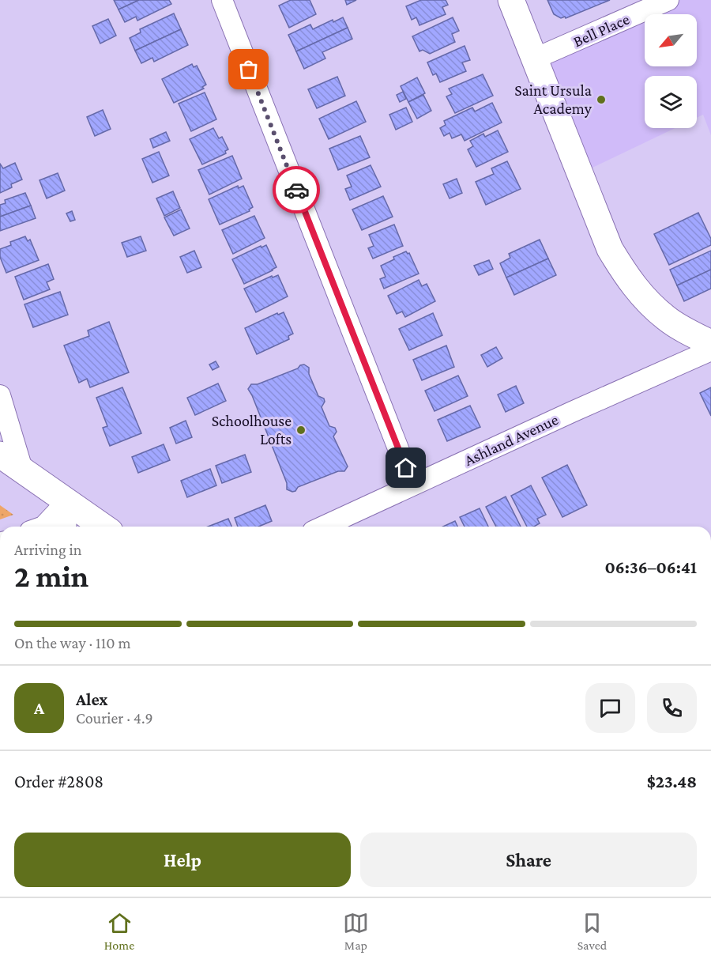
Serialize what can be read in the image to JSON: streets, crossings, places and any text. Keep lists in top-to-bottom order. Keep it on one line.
{"streets":{"street":["Bell Place","Ashland Avenue"]},"places":["Saint Ursula Academy","Schoolhouse Lofts"],"north":"bottom left","page":{"heading":["2 min","Arriving in","06:36–06:41"],"panel":["Alex","Courier · 4.9","Order #2808","$23.48"],"bar":"On the way · 110 m","round":"A","buttons":["Help","Share"],"tabs":["Home","Map","Saved"]}}
